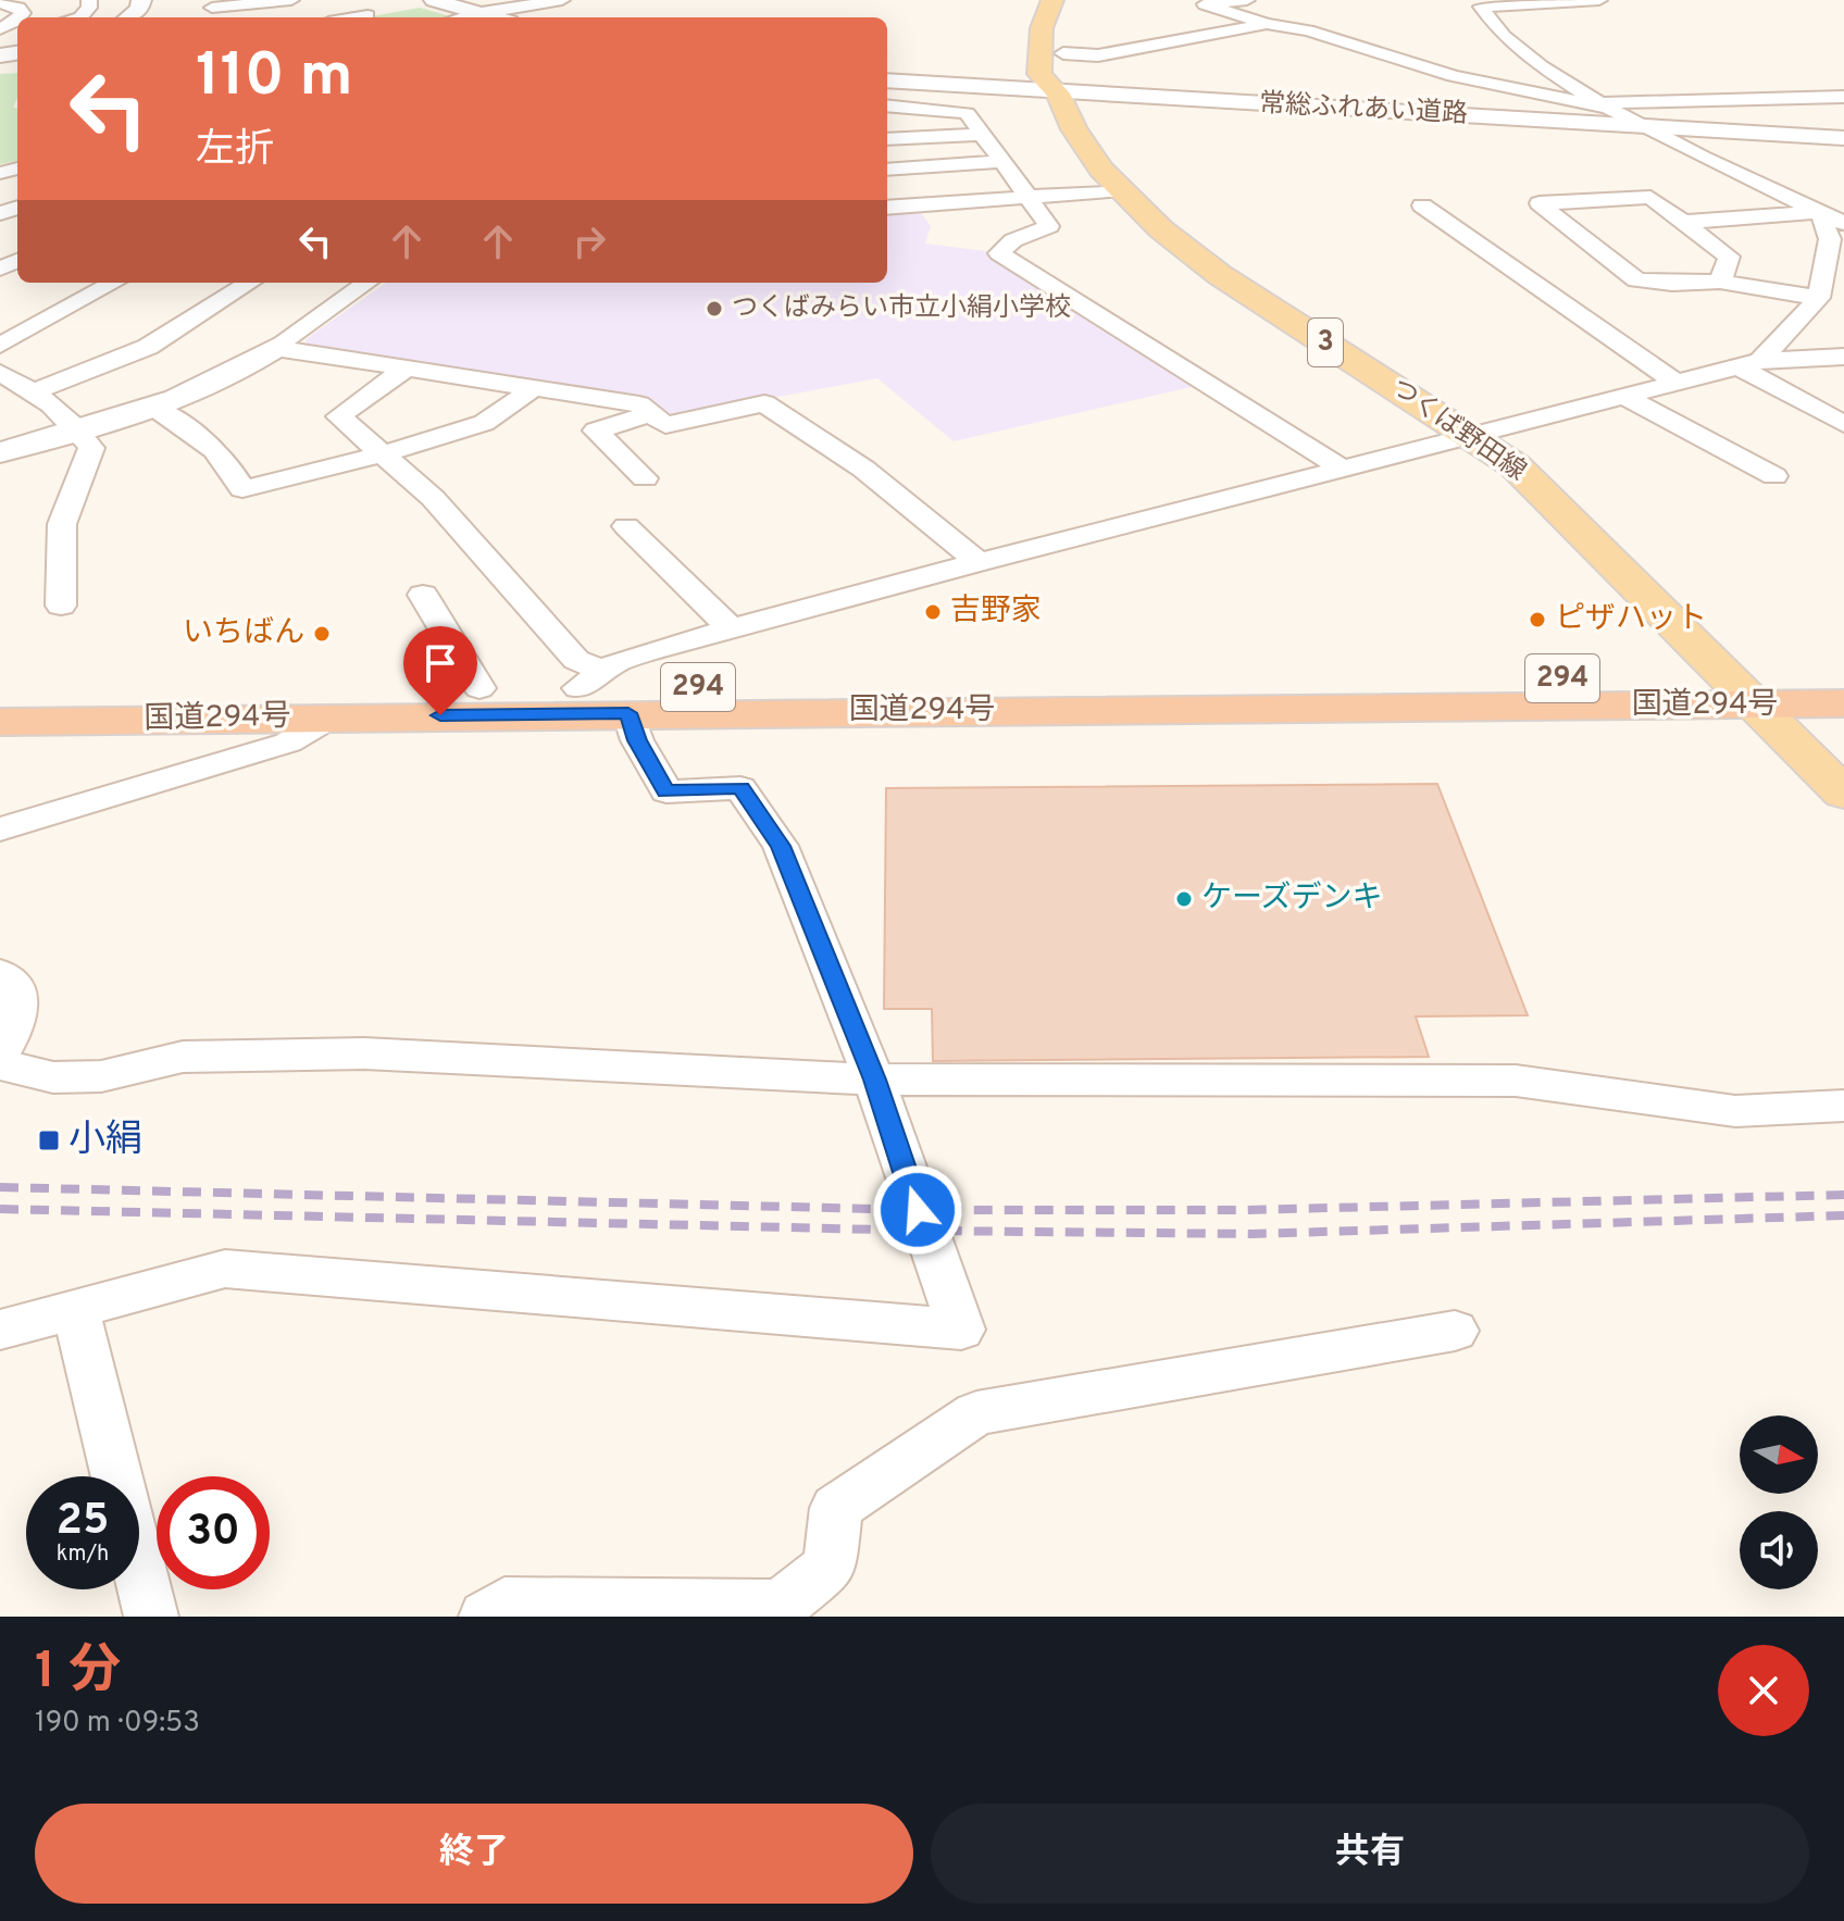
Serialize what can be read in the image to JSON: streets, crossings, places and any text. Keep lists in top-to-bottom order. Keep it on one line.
{"streets":{"highway":["294","国道294号"],"main road":["3","つくば野田線"],"street":["常総ふれあい道路"]},"crossings":[["常総ふれあい道路","つくば野田線"],["つくば野田線","国道294号"]],"places":{"other":["つくばみらい市立小絹小学校","吉野家","ピザハット","いちばん","ケーズデンキ"],"transit":["小絹"]},"north":"right","page":{"turn":["110 m","左折"],"speed":"25 km/h","limit":"30","heading":["1 分","190 m · 09:53"],"buttons":["終了","共有"]}}
